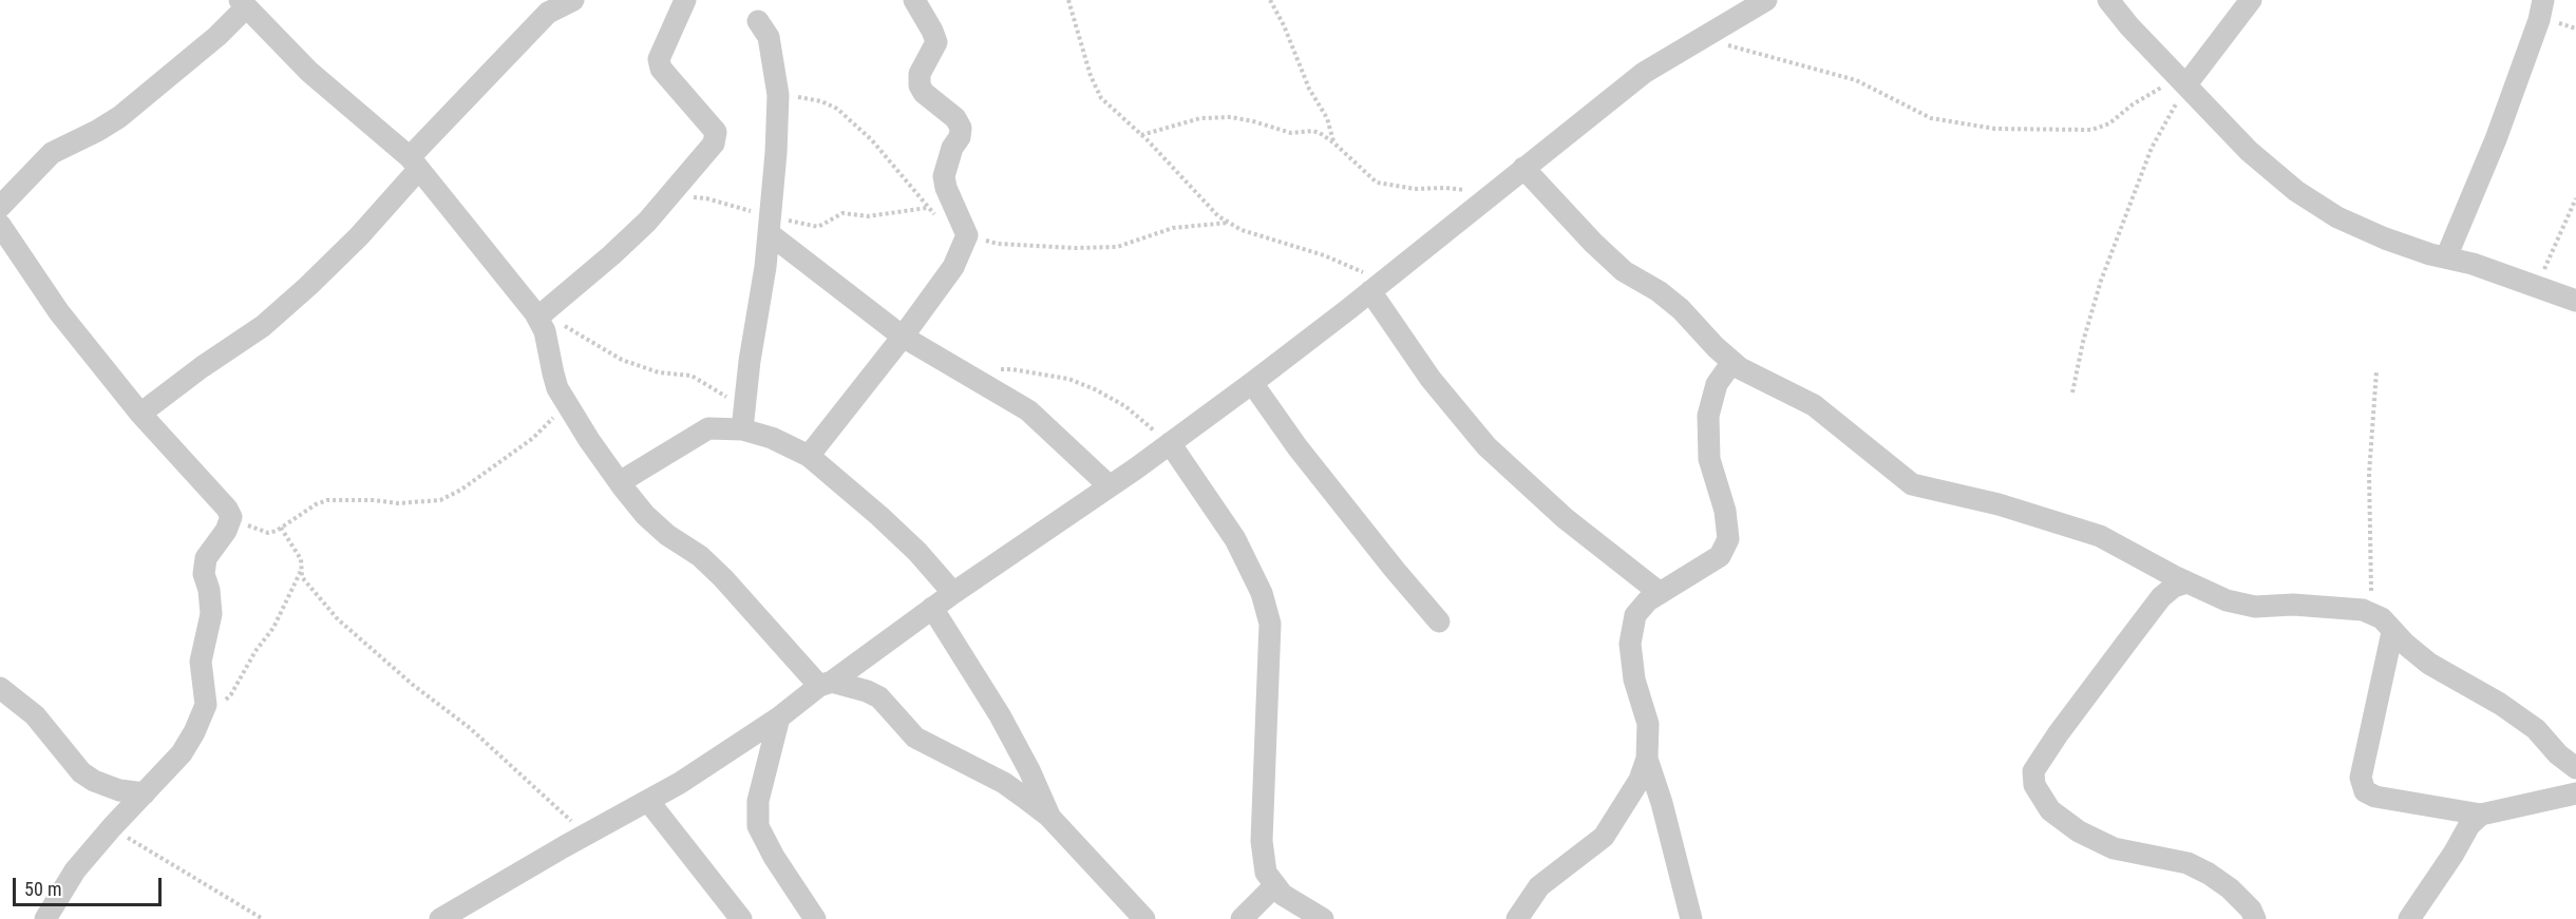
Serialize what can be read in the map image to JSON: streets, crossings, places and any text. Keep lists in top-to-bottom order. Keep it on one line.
{"scale_bar":"50 m"}
